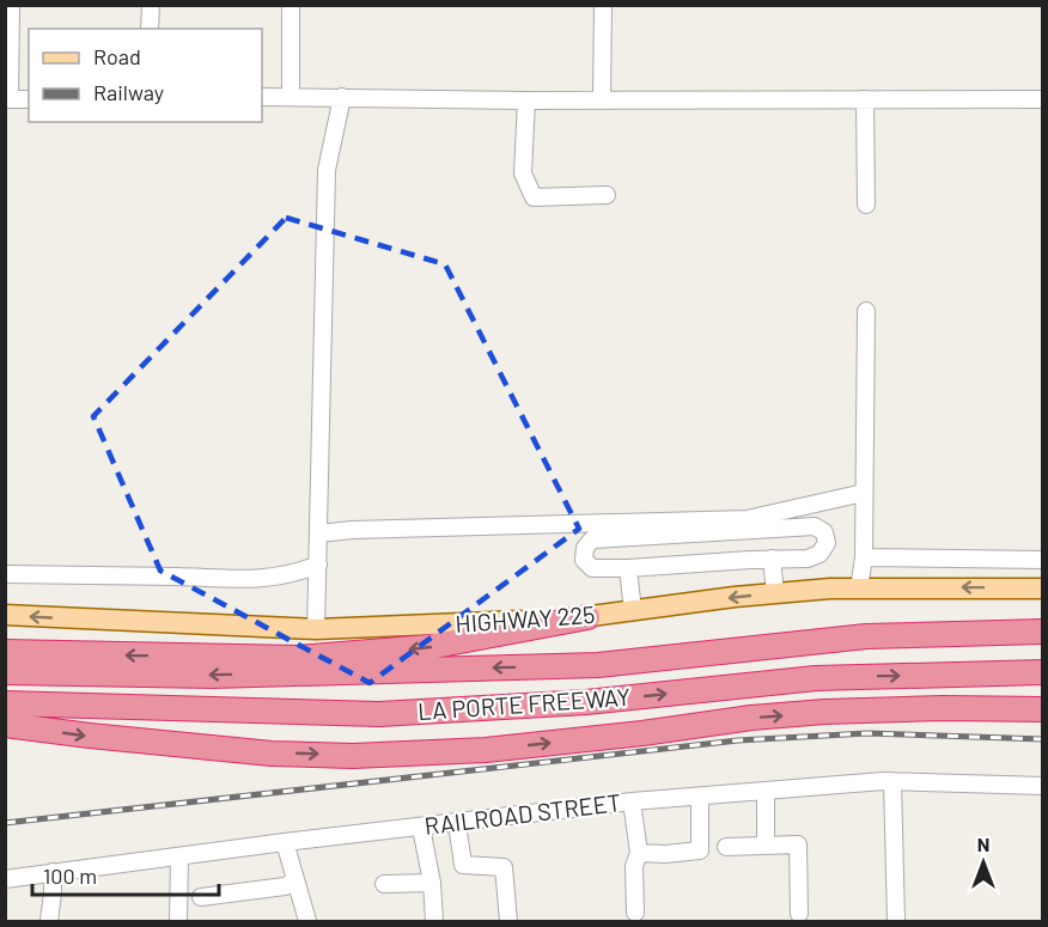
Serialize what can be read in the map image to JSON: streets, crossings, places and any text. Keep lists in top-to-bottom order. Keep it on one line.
{"streets":{"highway":["LA PORTE FREEWAY"],"main road":["HIGHWAY 225"],"street":["RAILROAD STREET"]},"one_way":["HIGHWAY 225"],"legend":["Road","Railway"],"scale_bar":"100 m","north":"top"}
